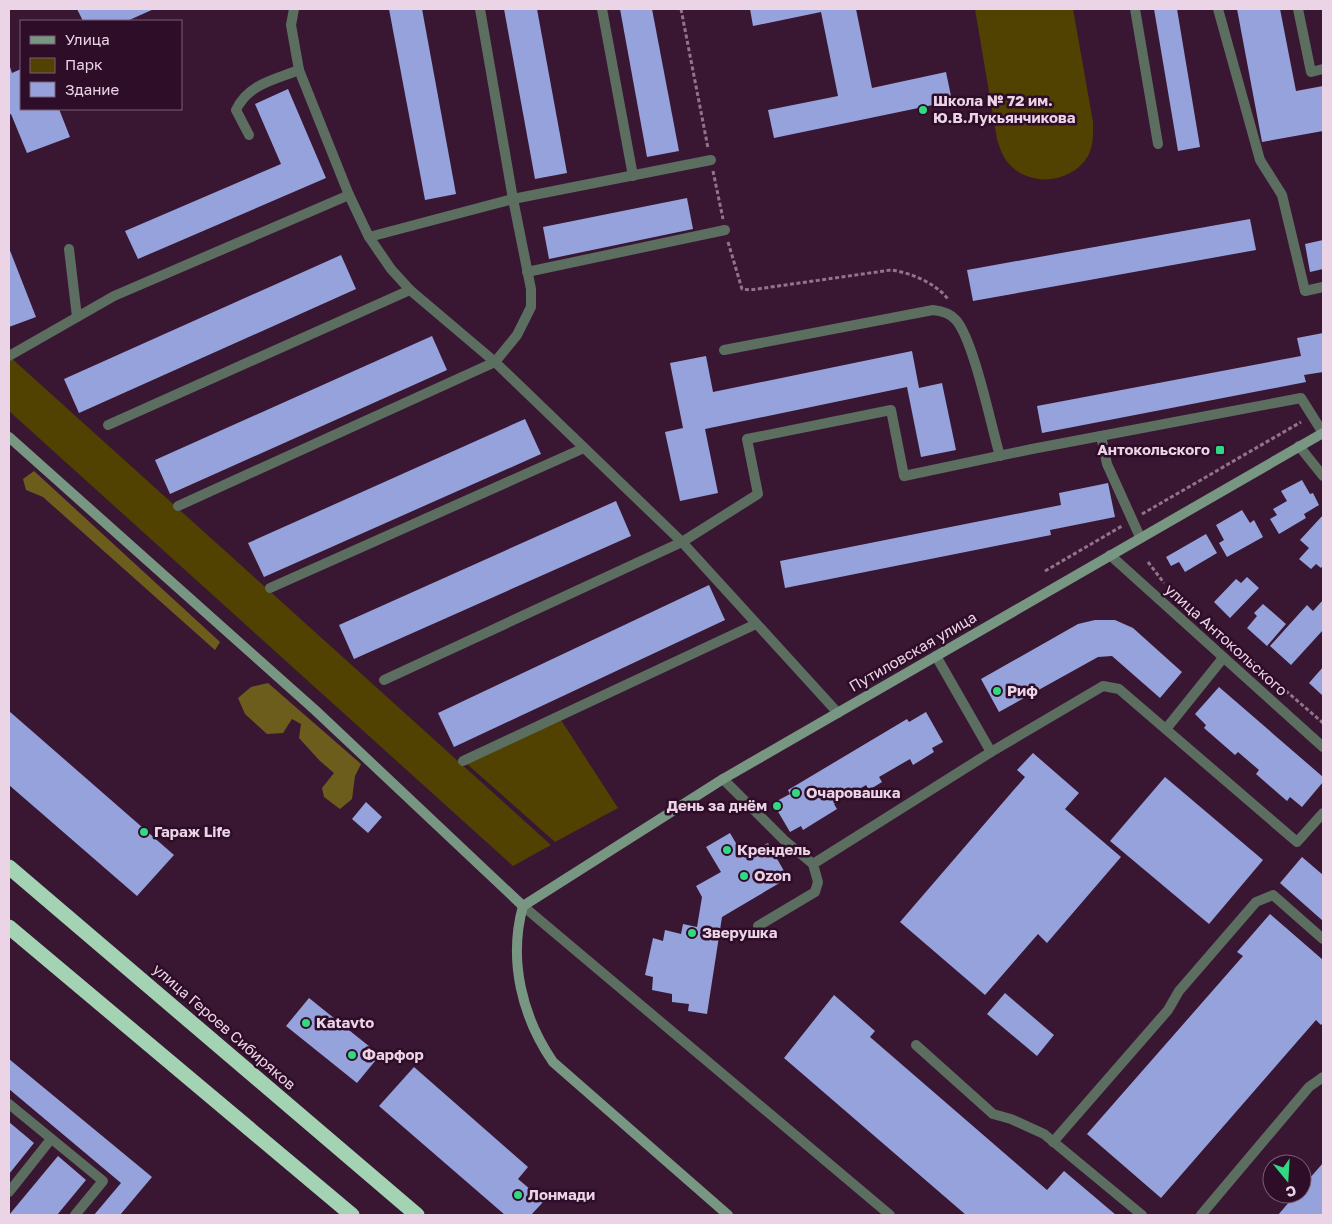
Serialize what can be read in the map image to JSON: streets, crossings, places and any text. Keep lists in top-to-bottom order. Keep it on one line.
{"streets":{"highway":["улица Героев Сибиряков"],"street":["улица Антокольского","Путиловская улица"]},"crossings":[["улица Антокольского","Путиловская улица"]],"places":{"other":["Школа № 72 им. Ю.В.Лукьянчикова","Риф","Очаровашка","День за днём","Гараж Life","Крендель","Ozon","Зверушка","Katavto","Фарфор","Лонмади"],"transit":["Антокольского"]},"legend":["Улица","Парк","Здание"],"north":"bottom"}
